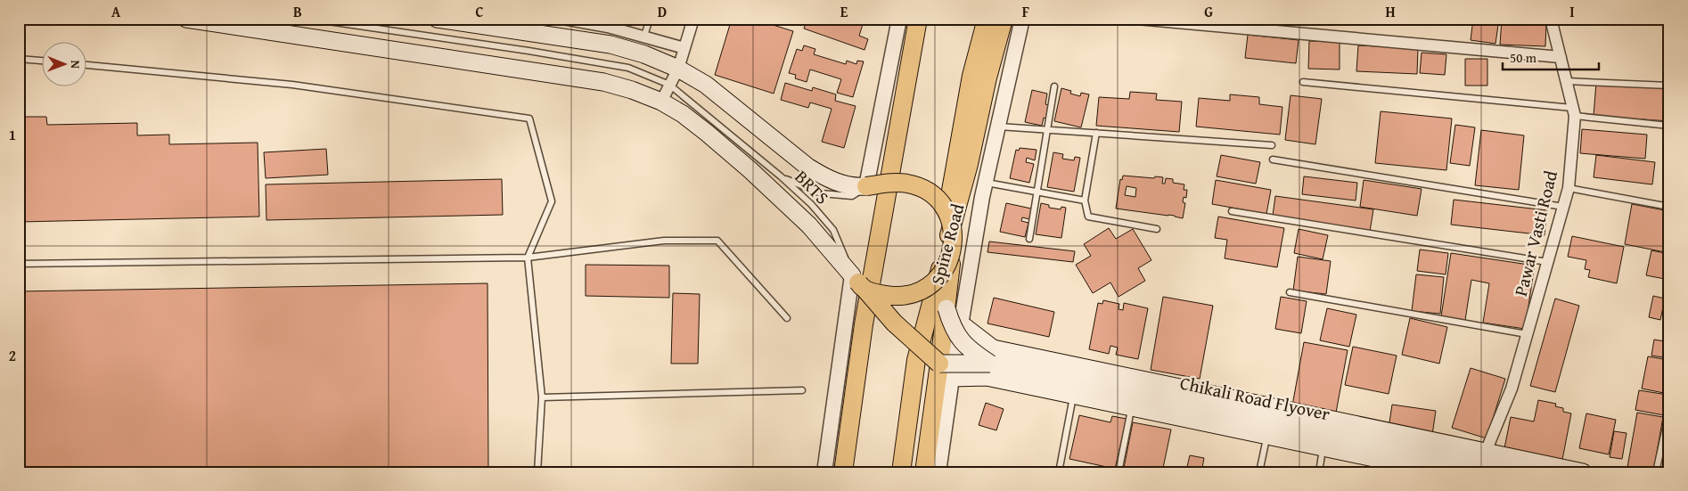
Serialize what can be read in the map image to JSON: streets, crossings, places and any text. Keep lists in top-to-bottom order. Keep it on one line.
{"streets":{"main road":["Spine Road","Chikali Road Flyover"],"street":["Pawar Vasti Road"],"lane":["BRTS"]},"scale_bar":"50 m","north":"right","grid":{"columns":["A","B","C","D","E","F","G","H","I"],"rows":["1","2"]}}
